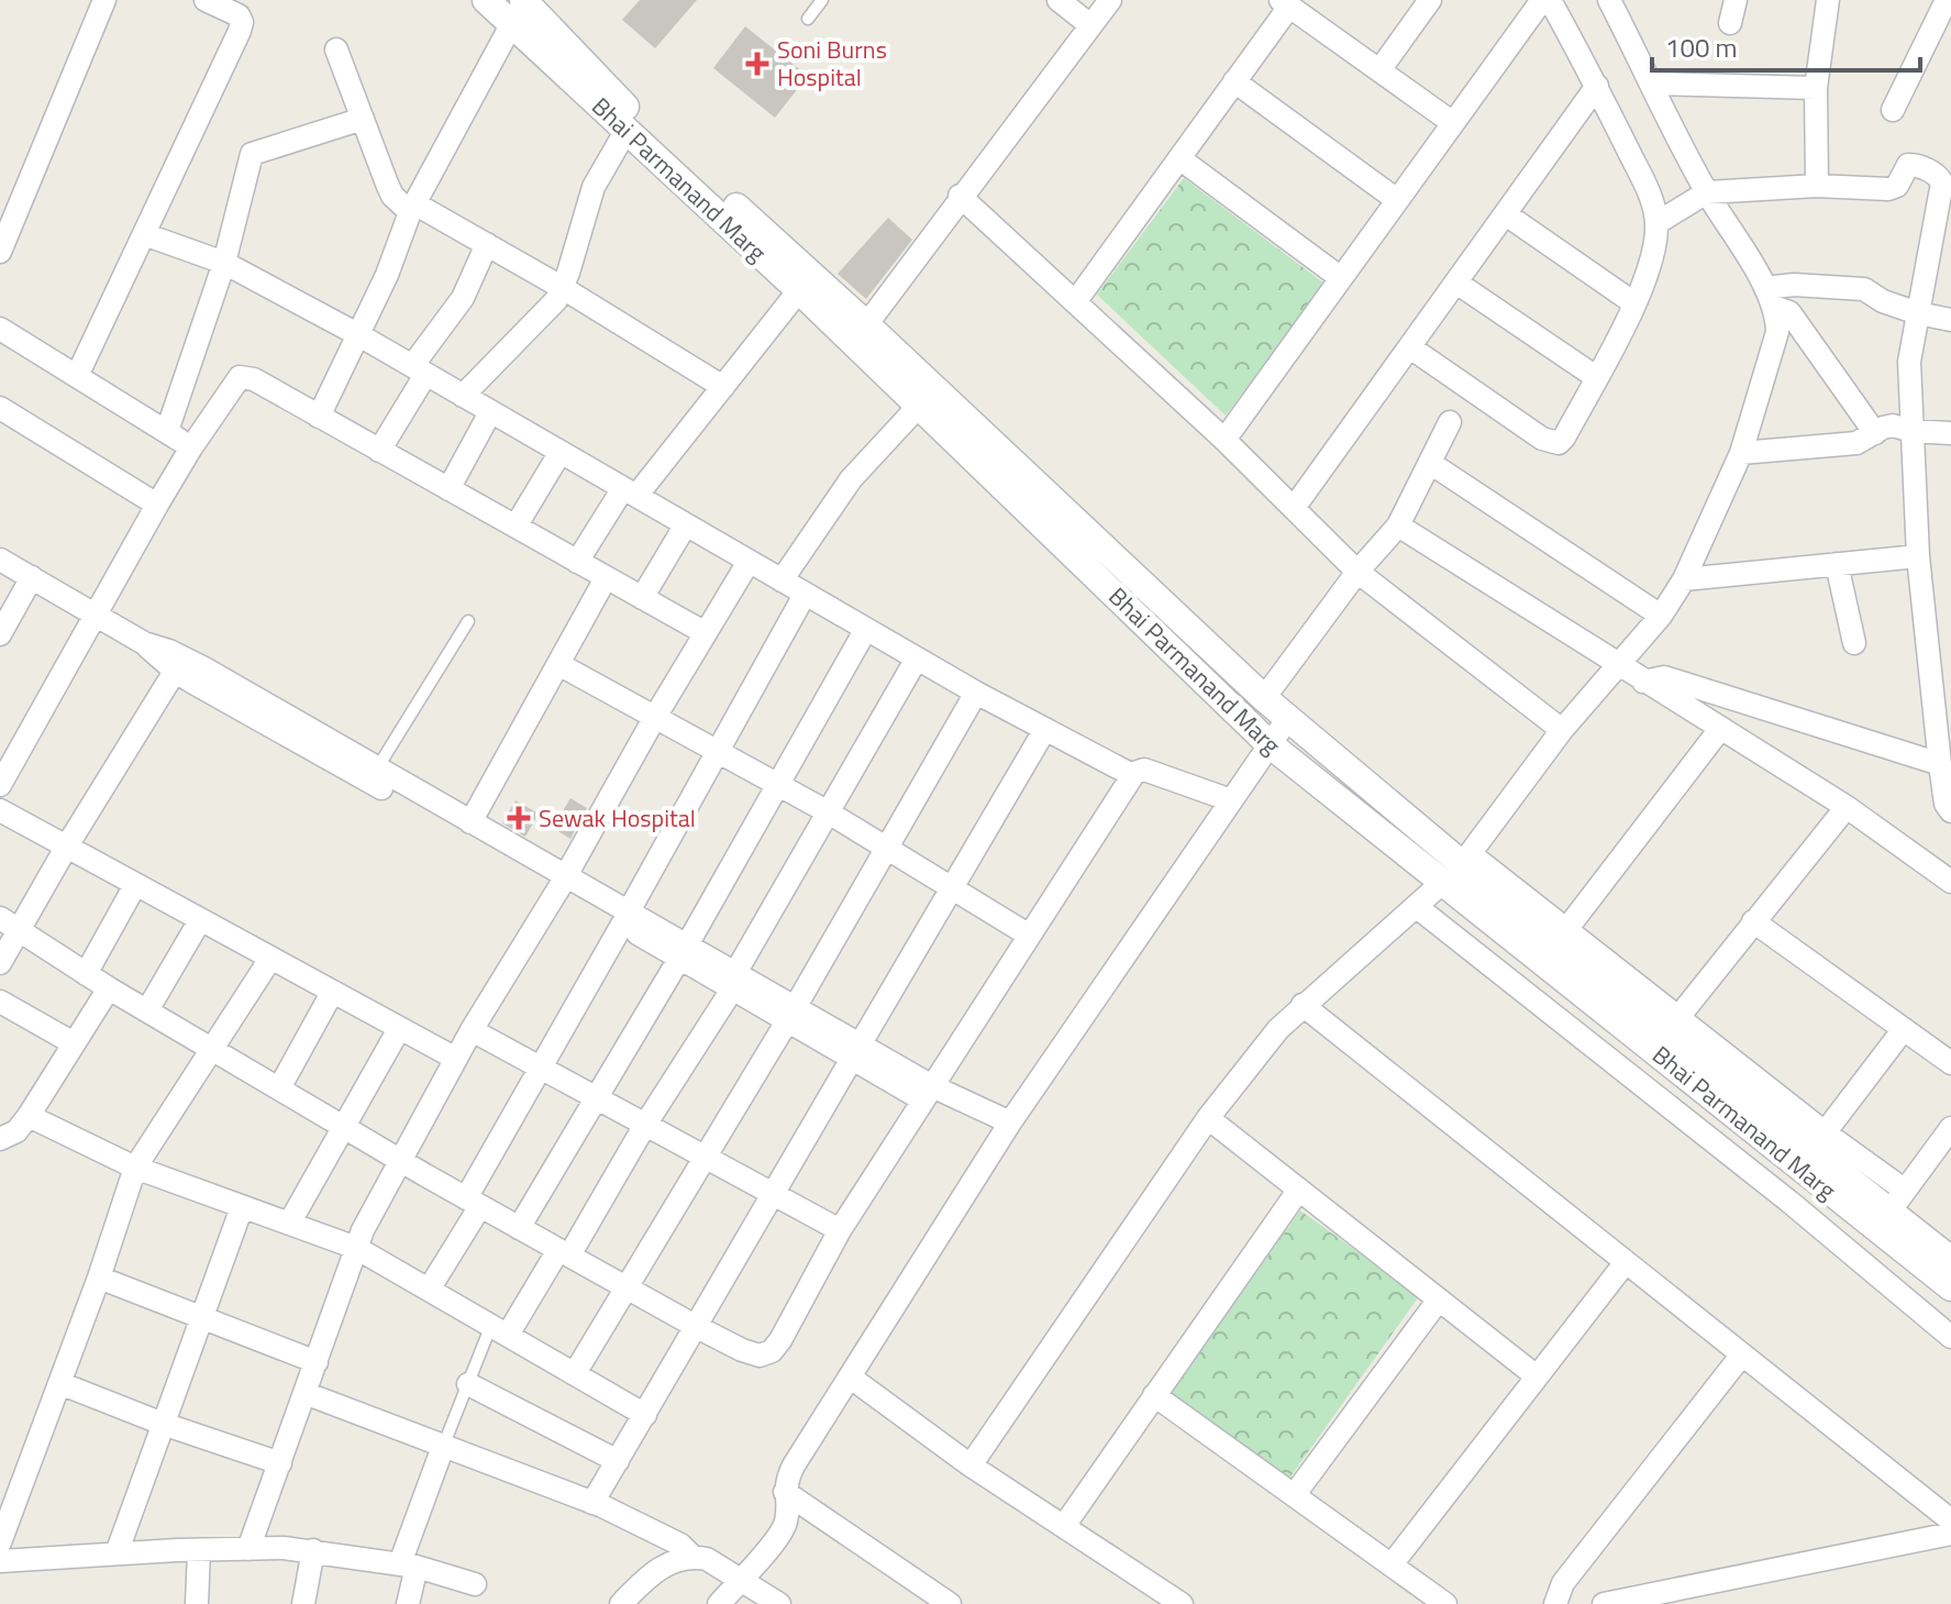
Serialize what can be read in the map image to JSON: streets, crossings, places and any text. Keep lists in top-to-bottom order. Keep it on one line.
{"streets":{"street":["Bhai Parmanand Marg"]},"places":{"health":["Soni Burns Hospital","Sewak Hospital"]},"scale_bar":"100 m"}
